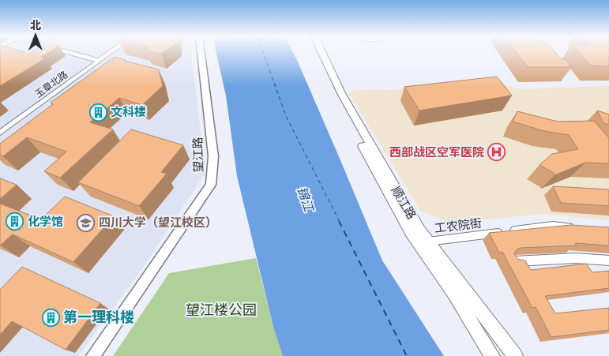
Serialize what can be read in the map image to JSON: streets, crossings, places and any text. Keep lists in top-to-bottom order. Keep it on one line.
{"streets":{"main road":["顺江路"],"street":["玉章北路","望江路","工农院街"]},"crossings":[["顺江路","工农院街"]],"water":["锦江"],"parks":["望江楼公园"],"places":{"building":["文科楼","化学馆","第一理科楼"],"hospital":["西部战区空军医院"],"school or university":["四川大学（望江校区）"]},"north":"top"}
